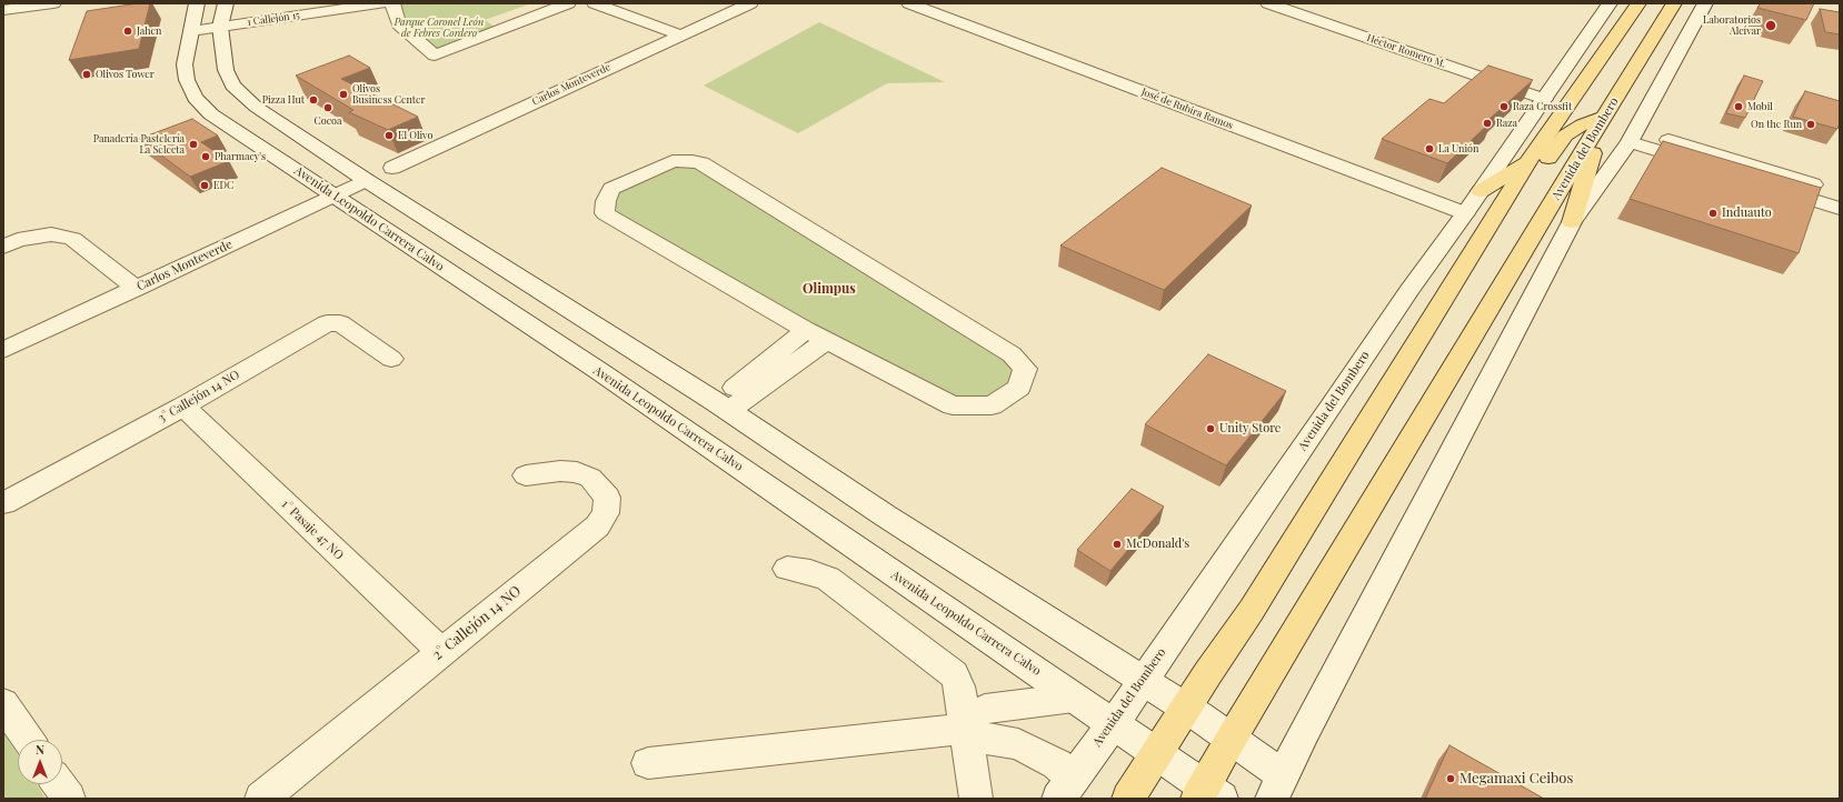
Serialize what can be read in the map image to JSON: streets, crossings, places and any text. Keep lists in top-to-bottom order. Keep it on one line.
{"streets":{"main road":["Avenida del Bombero"],"street":["1 Callejón 15","Héctor Romero M.","Carlos Monteverde","José de Rubira Ramos","Avenida Leopoldo Carrera Calvo","3° Callejón 14 NO","1° Pasaje 47 NO","2° Callejón 14 NO"]},"crossings":[["1 Callejón 15","Avenida Leopoldo Carrera Calvo"],["Héctor Romero M.","Avenida del Bombero"],["Carlos Monteverde","Avenida Leopoldo Carrera Calvo"],["José de Rubira Ramos","Avenida del Bombero"],["Avenida del Bombero","Avenida Leopoldo Carrera Calvo"],["3° Callejón 14 NO","1° Pasaje 47 NO"],["1° Pasaje 47 NO","2° Callejón 14 NO"]],"districts":["Olimpus"],"parks":["Parque Coronel León de Febres Cordero"],"places":["Laboratorios Alcívar","Jahen","Olivos Tower","Olivos Business Center","Pizza Hut","Raza Crossfit","Mobil","Cocoa","Raza","On the Run","El Olivo","Panadería Pastelería La Selecta","La Unión","Pharmacy's","EDC","Induauto","Unity Store","McDonald's","Megamaxi Ceibos"],"north":"top"}
